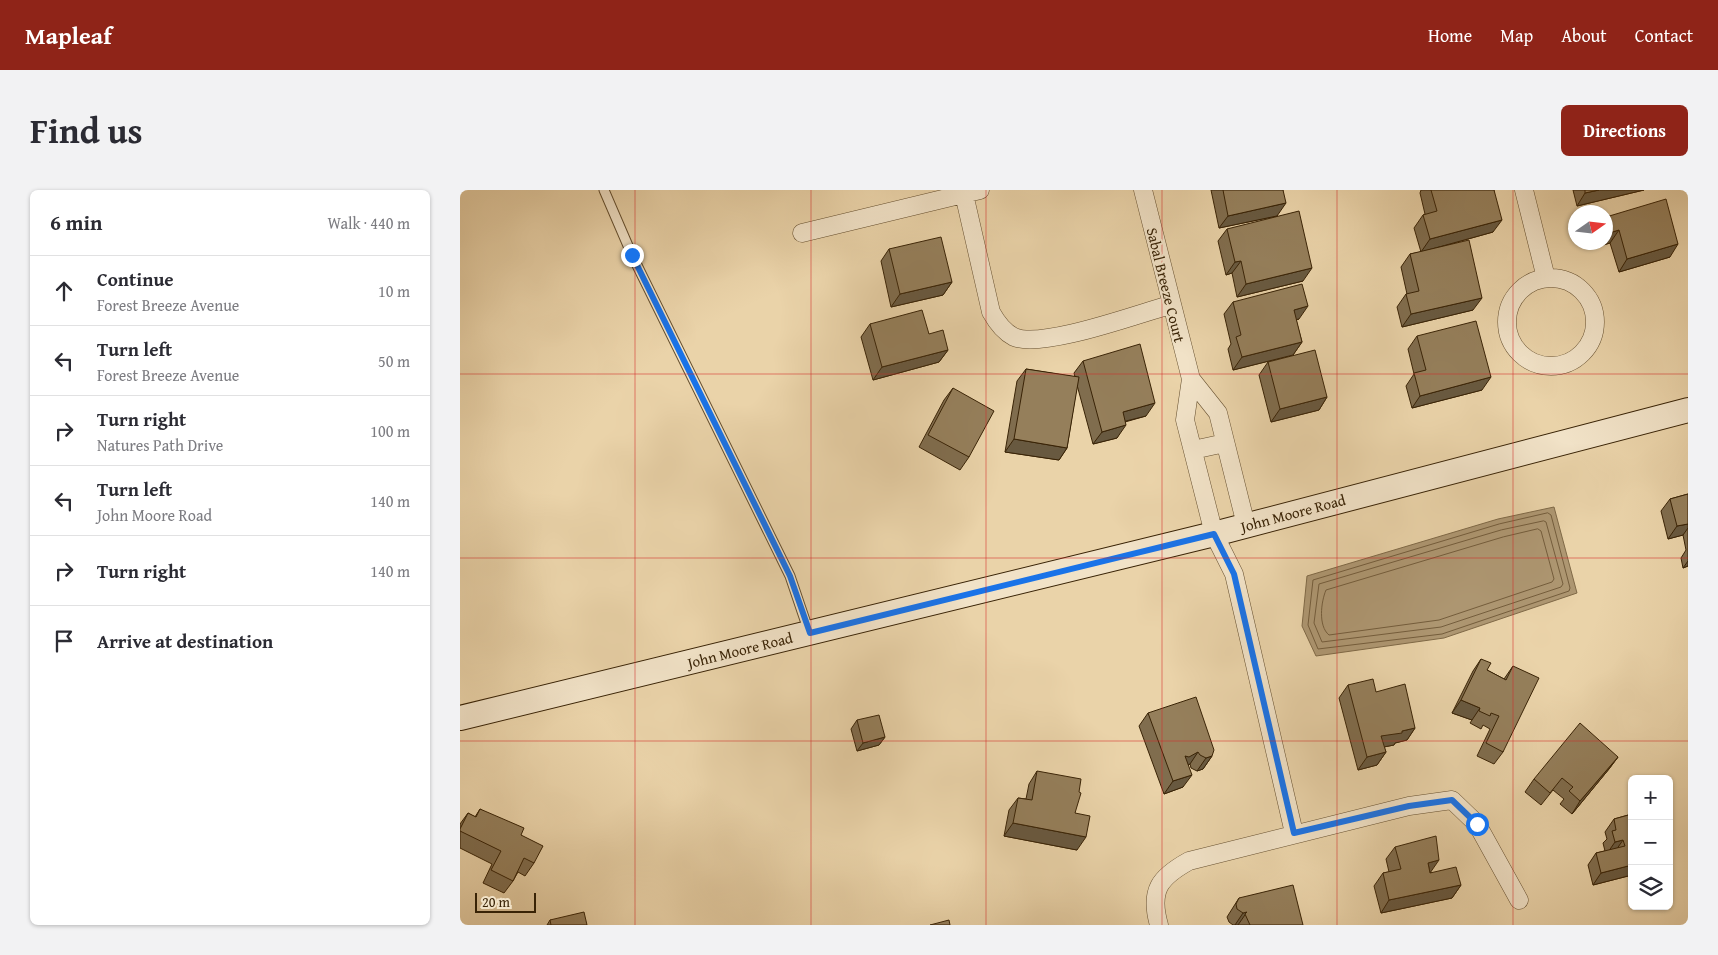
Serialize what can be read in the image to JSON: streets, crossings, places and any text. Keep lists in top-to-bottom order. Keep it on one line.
{"streets":{"street":["Sabal Breeze Court","John Moore Road"]},"crossings":[["Sabal Breeze Court","John Moore Road"]],"scale_bar":"20 m","north":"right","page":{"header":"Mapleaf","nav":["Home","Map","About","Contact"],"title":"Find us","buttons":"Directions","heading":["6 min","Walk · 440 m"],"list":[["Continue","Forest Breeze Avenue","10 m"],["Turn left","Forest Breeze Avenue","50 m"],["Turn right","Natures Path Drive","100 m"],["Turn left","John Moore Road","140 m"],["Turn right","140 m"],"Arrive at destination"],"map_buttons":["+","−"],"scale":"20 m"}}
